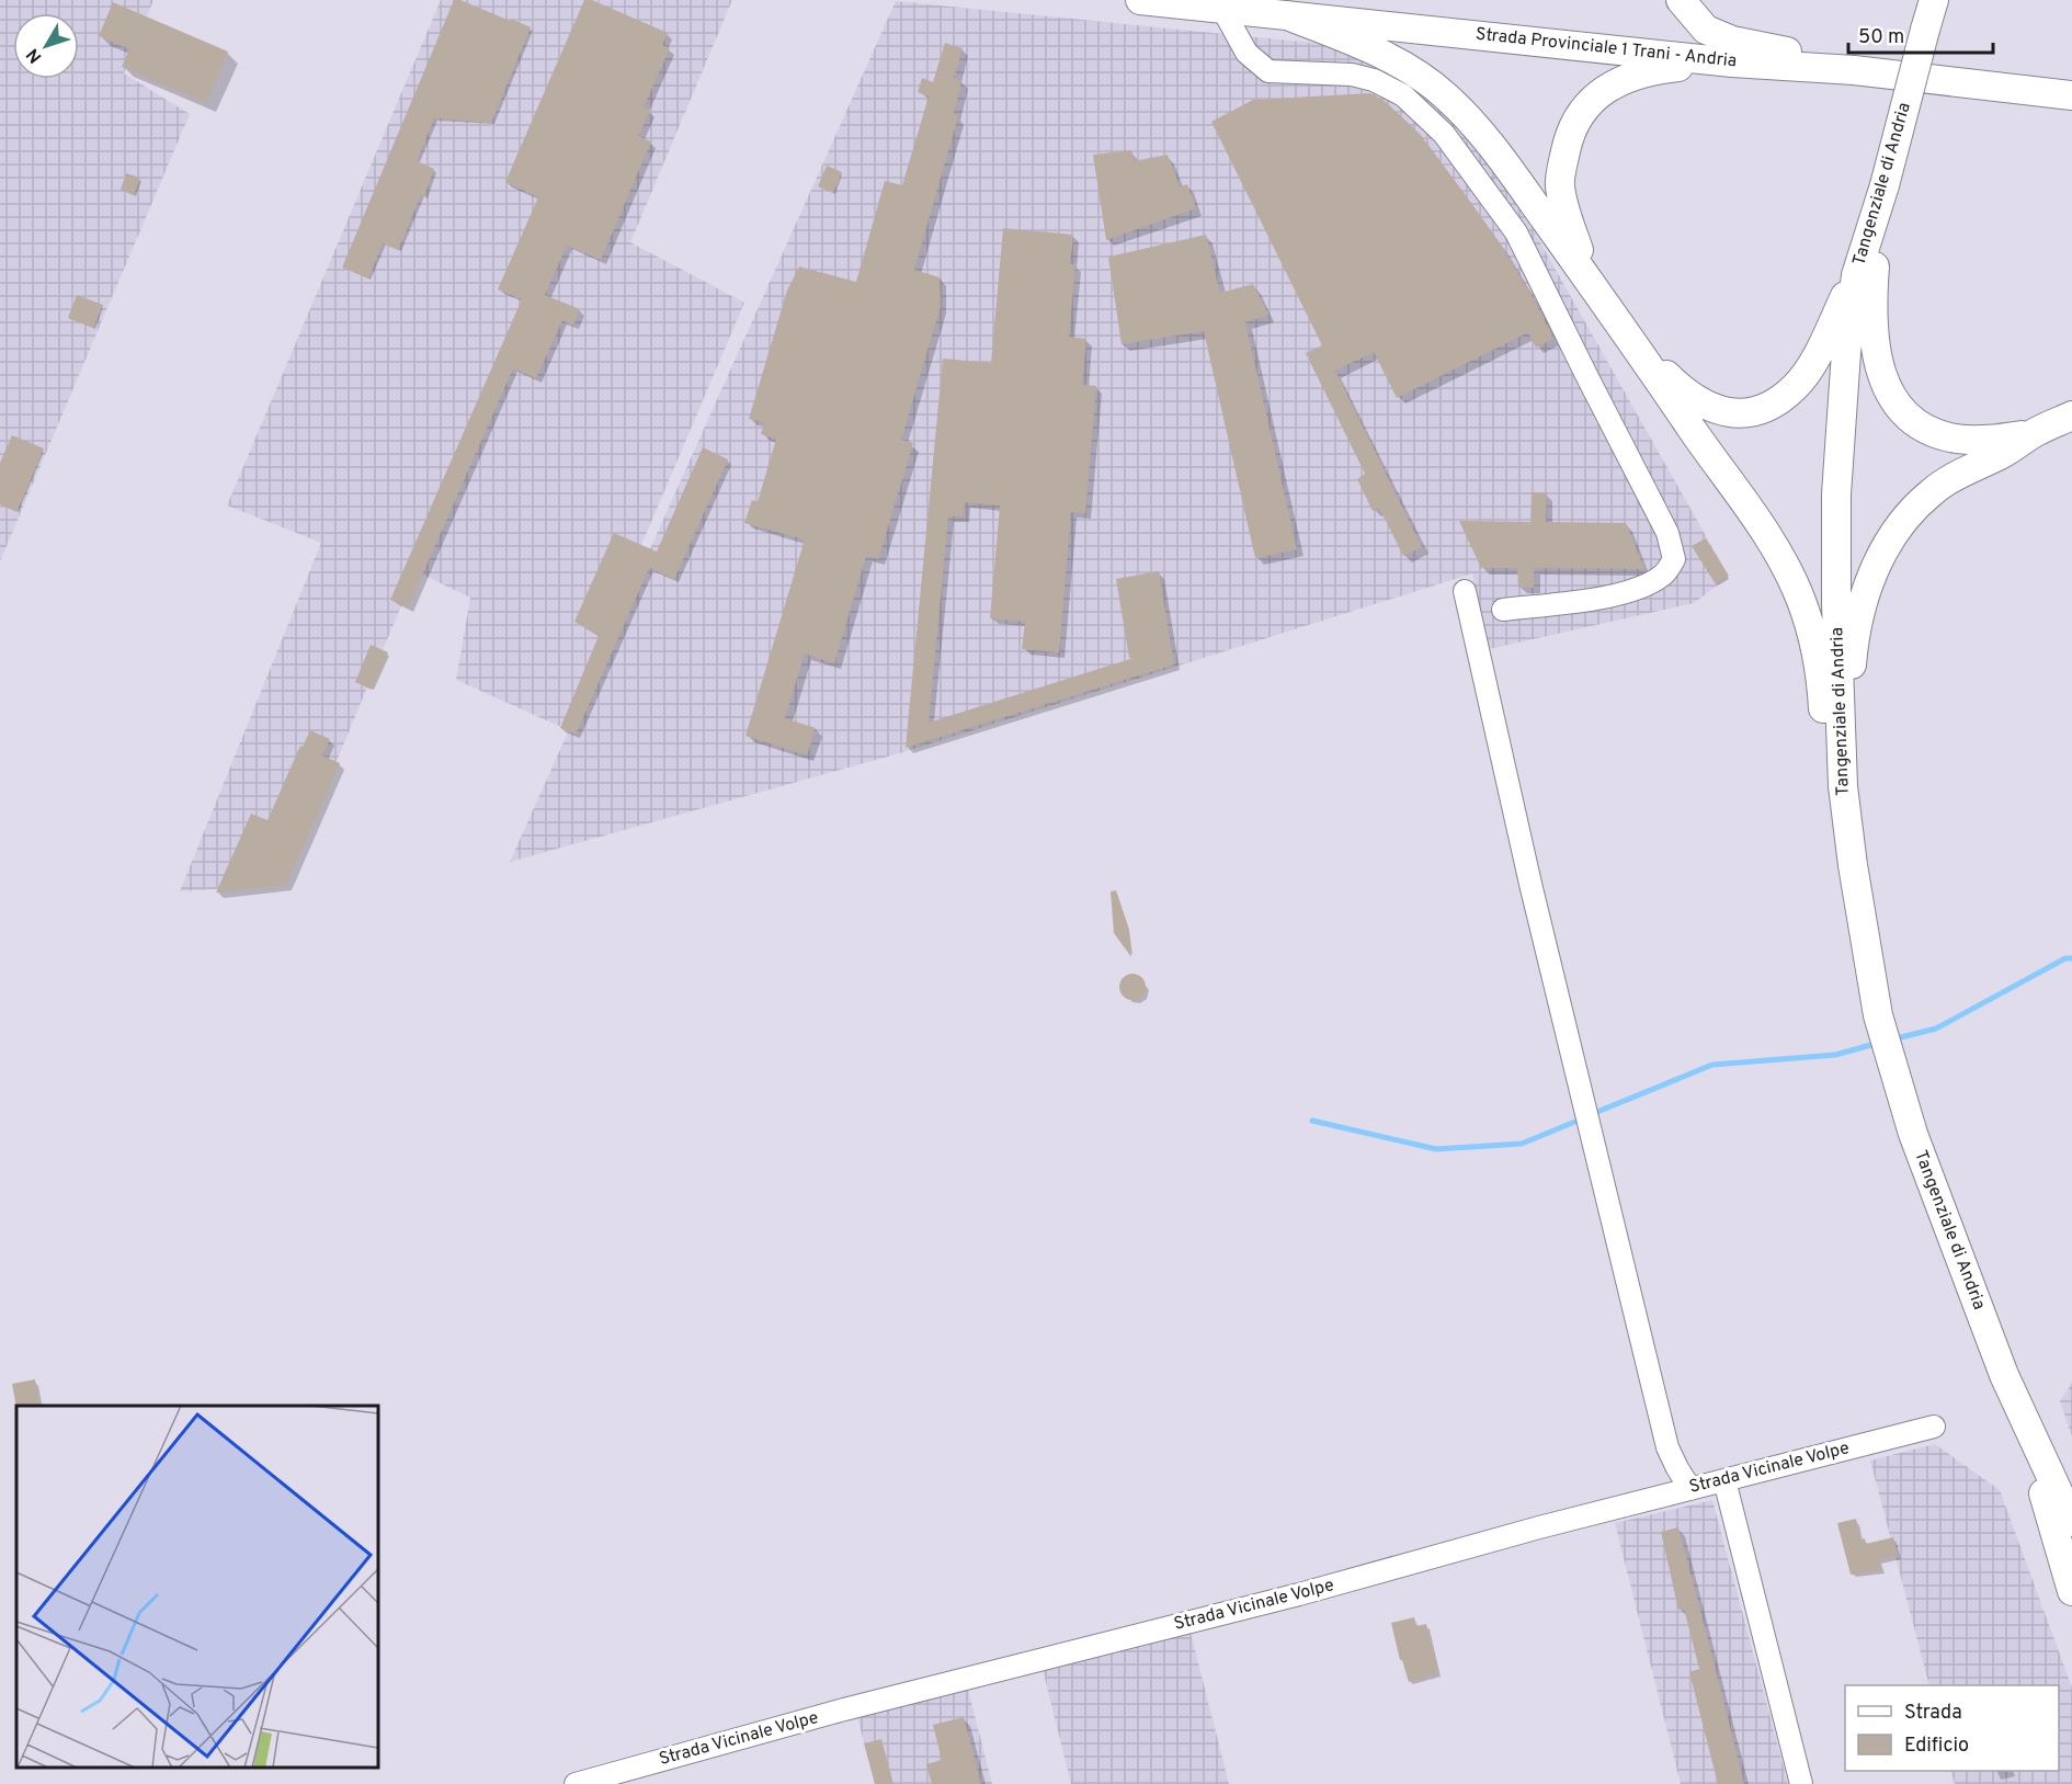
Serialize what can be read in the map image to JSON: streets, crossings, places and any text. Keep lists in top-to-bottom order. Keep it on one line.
{"streets":{"main road":["Strada Provinciale 1 Trani - Andria","Tangenziale di Andria"],"street":["Strada Vicinale Volpe"]},"legend":["Strada","Edificio"],"scale_bar":"50 m","north":"bottom left"}
